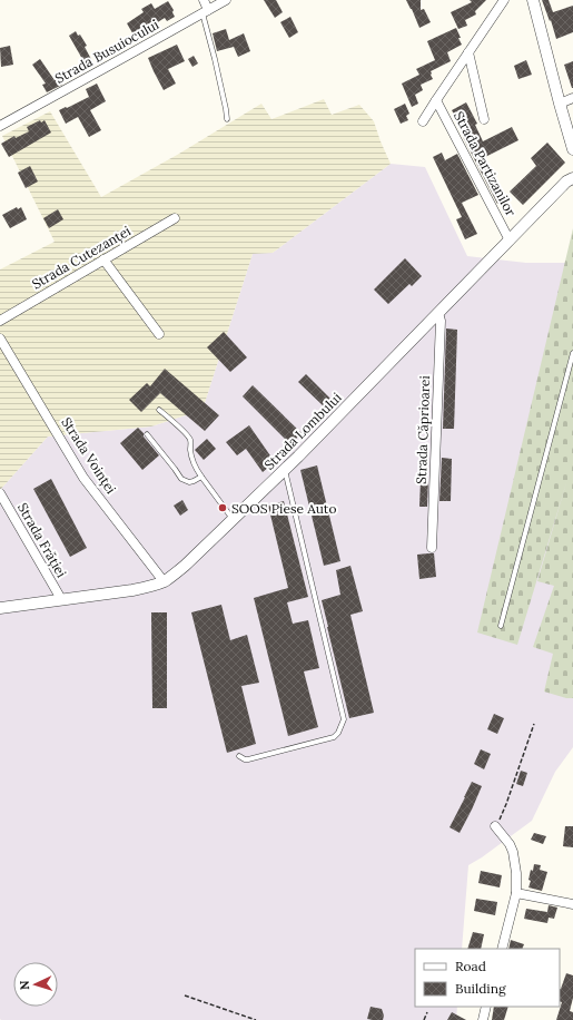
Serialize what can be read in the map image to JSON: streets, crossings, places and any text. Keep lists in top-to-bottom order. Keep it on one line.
{"streets":{"street":["Strada Busuiocului","Strada Partizanilor","Strada Cutezanței","Strada Căprioarei","Strada Lombului","Strada Voinței","Strada Frăției"]},"crossings":[["Strada Partizanilor","Strada Lombului"],["Strada Căprioarei","Strada Lombului"],["Strada Lombului","Strada Voinței"],["Strada Lombului","Strada Frăției"]],"places":["SOOS Piese Auto"],"legend":["Road","Building"],"north":"left"}
